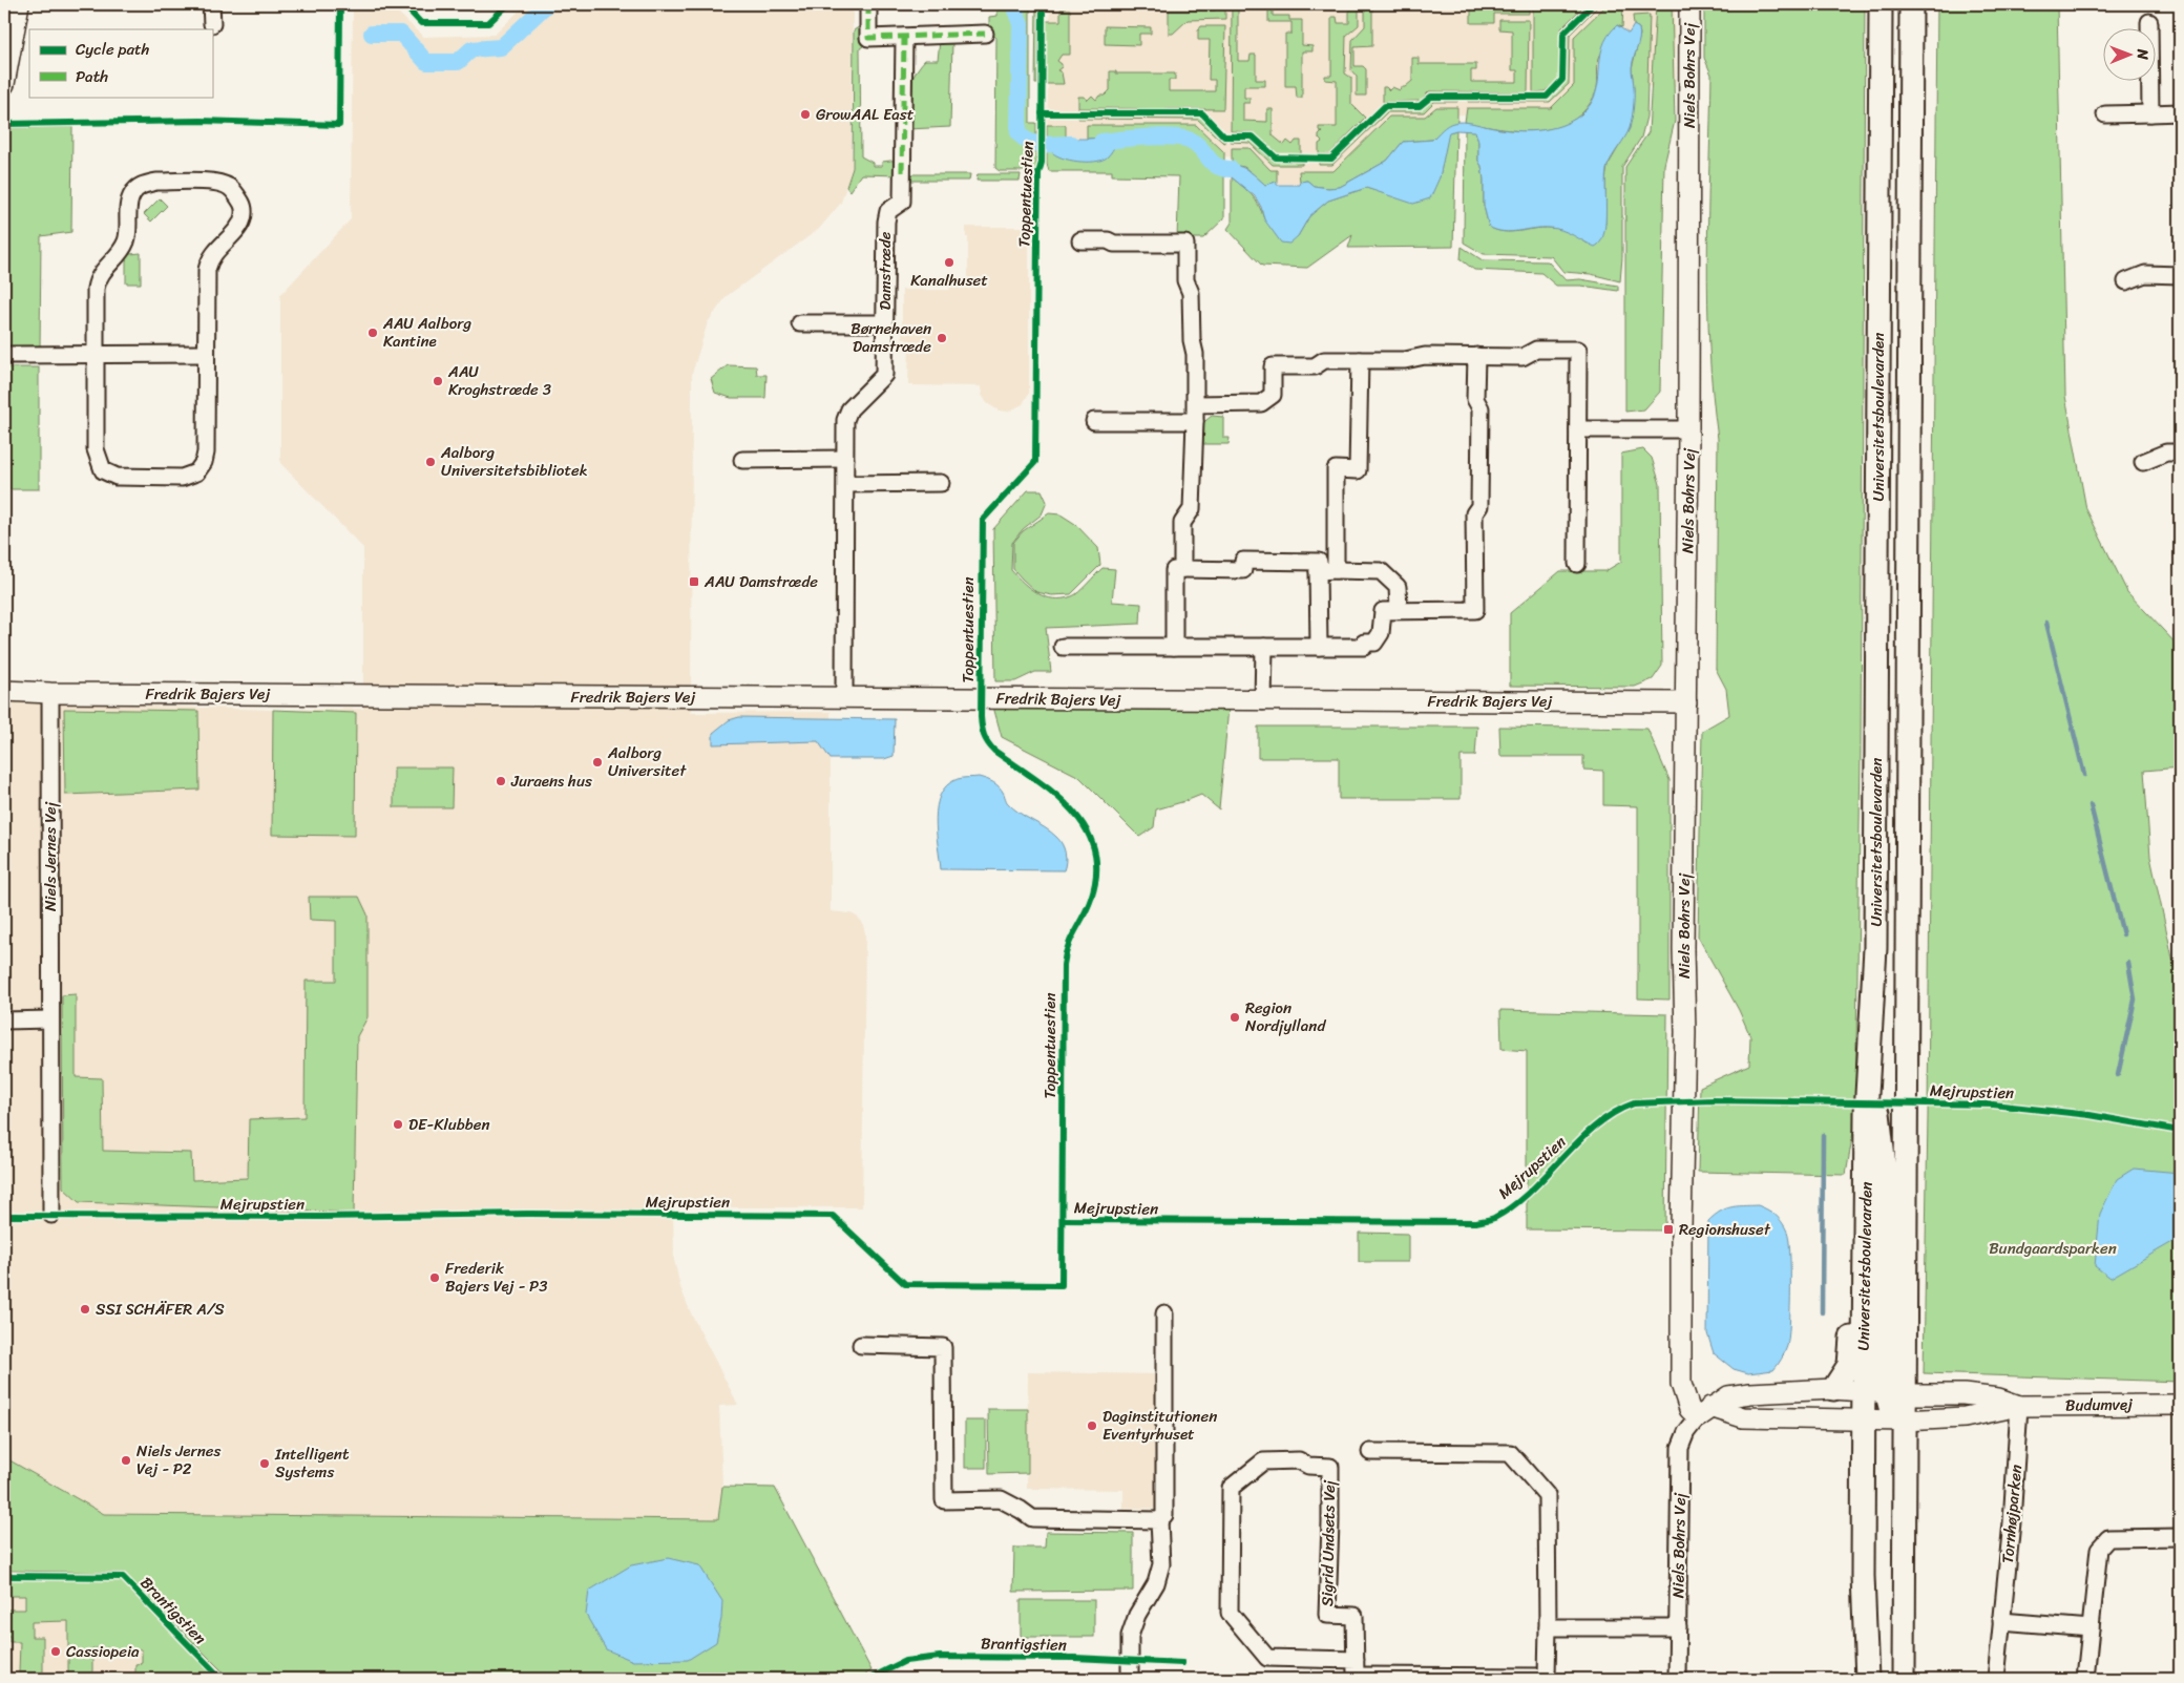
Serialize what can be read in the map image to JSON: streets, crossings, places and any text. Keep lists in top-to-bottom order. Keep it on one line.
{"streets":{"main road":["Universitetsboulevarden"],"street":["Niels Bohrs Vej","Damstræde","Fredrik Bajers Vej","Niels Jernes Vej","Budumvej","Tornhøjparken","Sigrid Undsets Vej"],"cycle path":["Toppentuestien","Mejrupstien","Brantigstien"]},"crossings":[["Niels Bohrs Vej","Fredrik Bajers Vej"],["Damstræde","Fredrik Bajers Vej"],["Universitetsboulevarden","Budumvej"],["Fredrik Bajers Vej","Niels Jernes Vej"],["Budumvej","Tornhøjparken"]],"parks":["Bundgaardsparken"],"places":{"other":["GrowAAL East","Kanalhuset","AAU Aalborg Kantine","Børnehaven Damstræde","AAU Kroghstræde 3","Aalborg Universitetsbibliotek","Aalborg Universitet","Juraens hus","Region Nordjylland","DE-Klubben","Frederik Bajers Vej - P3","SSI SCHÄFER A/S","Daginstitutionen Eventyrhuset","Niels Jernes Vej - P2","Intelligent Systems","Cassiopeia"],"transit":["AAU Damstræde","Regionshuset"]},"legend":["Cycle path","Path"],"north":"right"}
